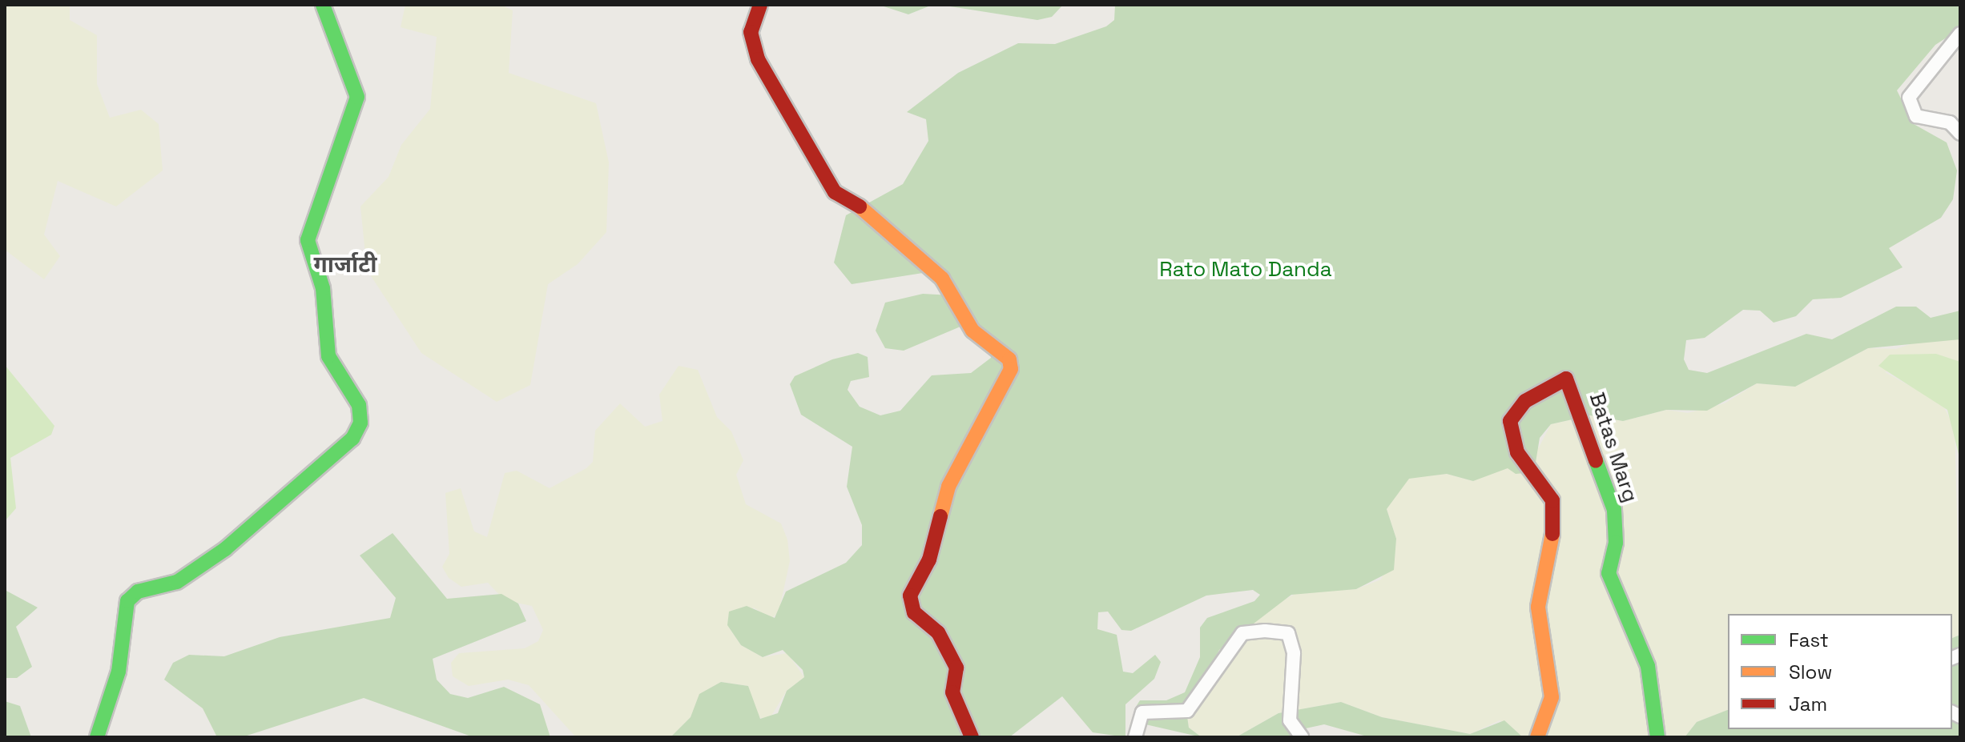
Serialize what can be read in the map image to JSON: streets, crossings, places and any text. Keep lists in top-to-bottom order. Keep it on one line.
{"streets":{"street":["Batas Marg"]},"districts":["गार्जाटी"],"parks":["Rato Mato Danda"],"legend":["Fast","Slow","Jam"]}
